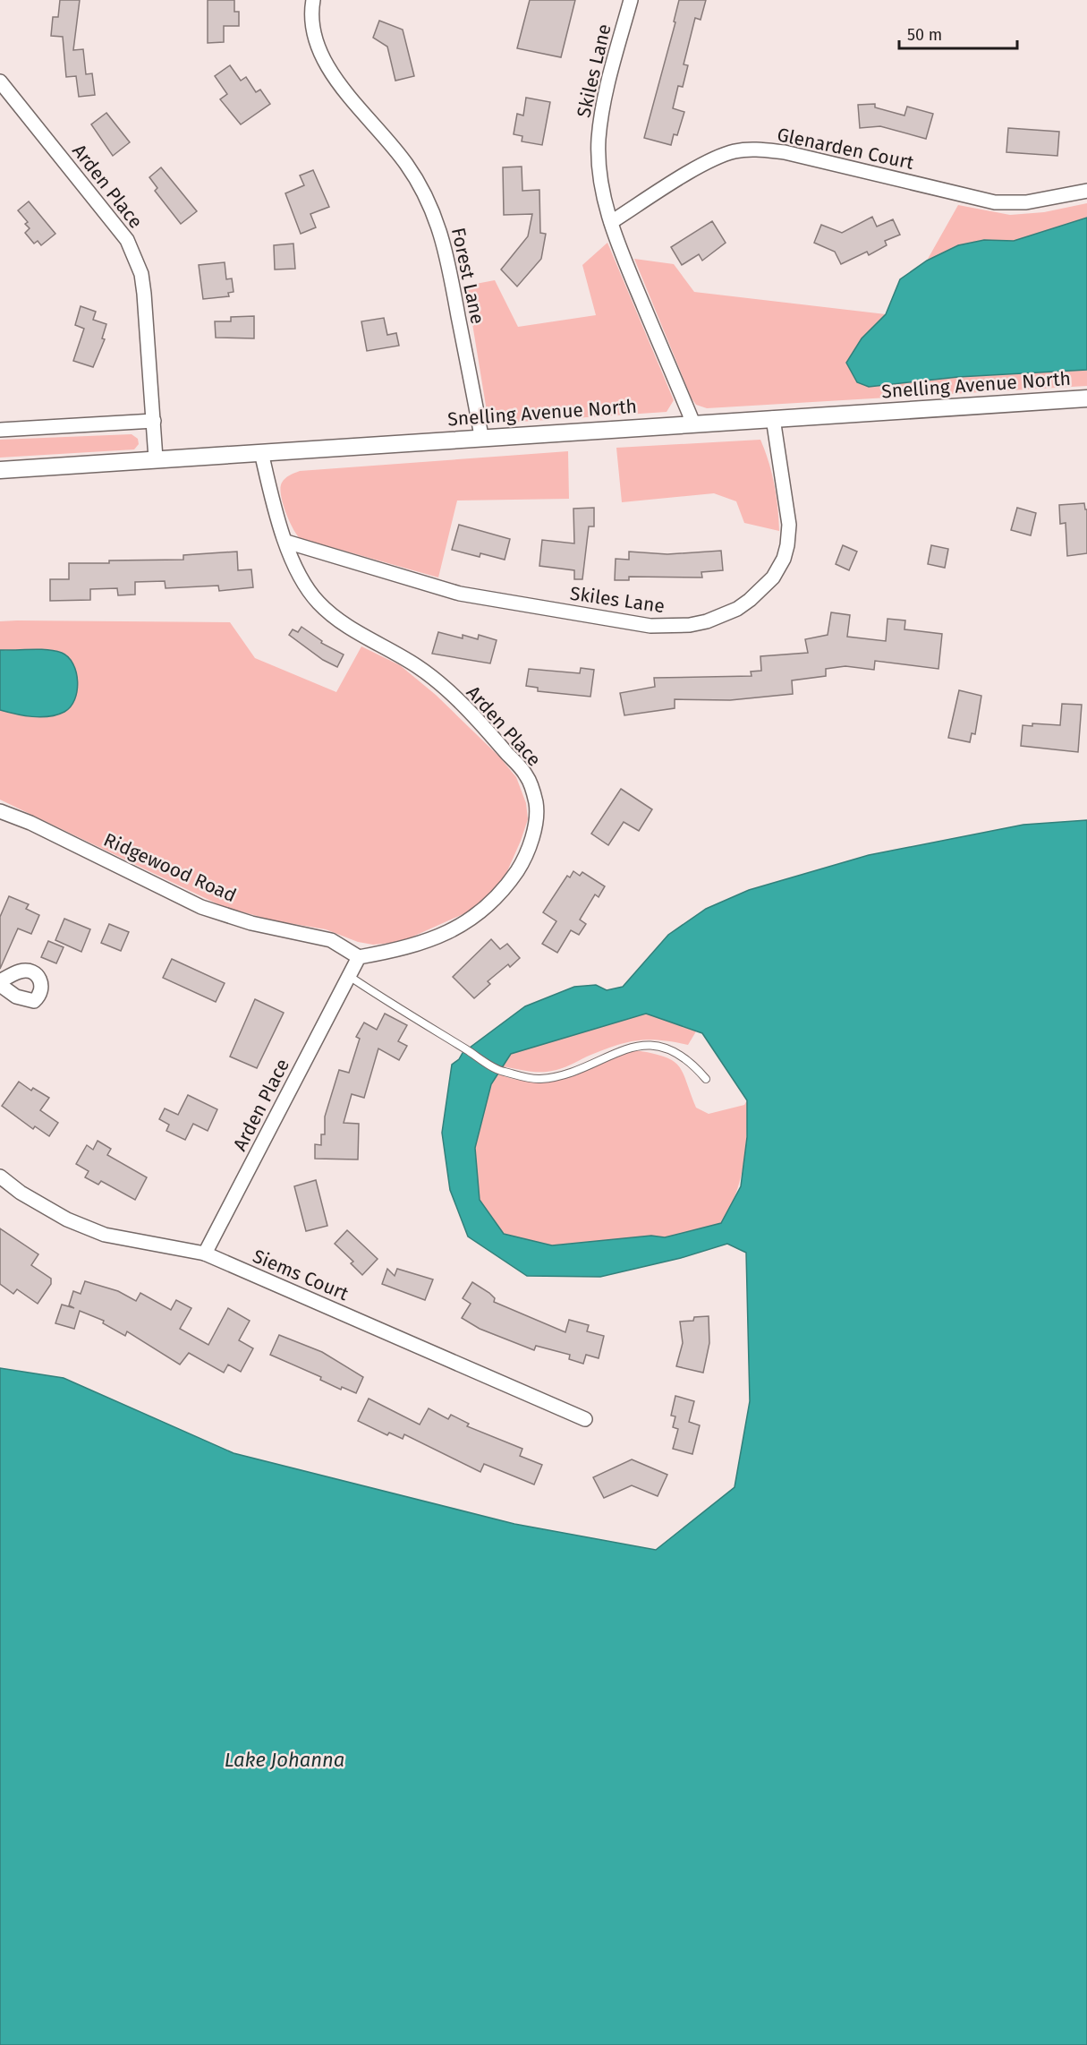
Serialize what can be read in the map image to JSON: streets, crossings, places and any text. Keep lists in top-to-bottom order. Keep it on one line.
{"streets":{"street":["Skiles Lane","Glenarden Court","Arden Place","Forest Lane","Snelling Avenue North","Ridgewood Road","Siems Court"]},"crossings":[["Skiles Lane","Glenarden Court"],["Skiles Lane","Arden Place"],["Skiles Lane","Snelling Avenue North"],["Arden Place","Snelling Avenue North"],["Arden Place","Ridgewood Road"],["Arden Place","Siems Court"],["Forest Lane","Snelling Avenue North"]],"water":["Lake Johanna"],"scale_bar":"50 m"}
